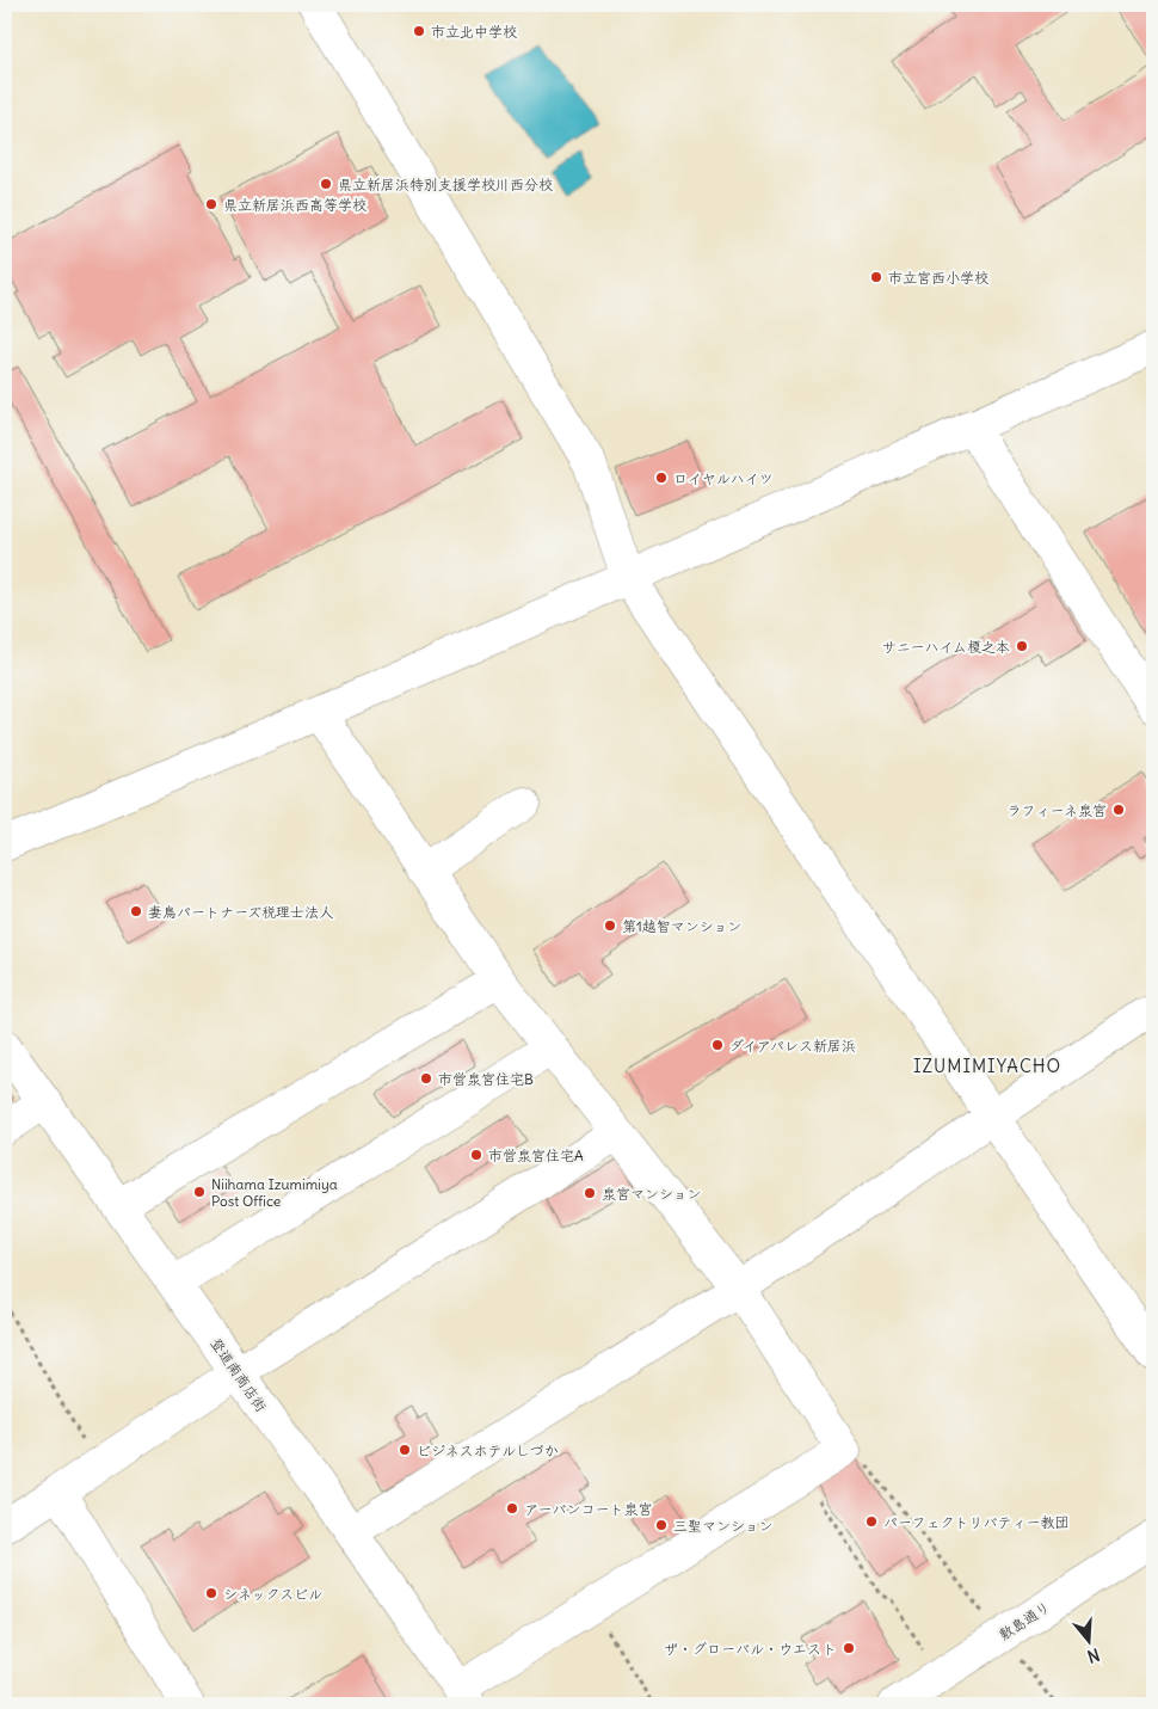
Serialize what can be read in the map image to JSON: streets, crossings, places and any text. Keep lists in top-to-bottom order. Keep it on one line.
{"streets":{"street":["登道南商店街","敷島通り"]},"districts":["IZUMIMIYACHO"],"places":["市立北中学校","県立新居浜特別支援学校川西分校","県立新居浜西高等学校","市立宮西小学校","ロイヤルハイツ","サニーハイム榎之本","ラフィーネ泉宮","妻鳥パートナーズ税理士法人","第1越智マンション","ダイアパレス新居浜","市営泉宮住宅B","市営泉宮住宅A","Niihama Izumimiya Post Office","泉宮マンション","ビジネスホテルしづか","アーバンコート泉宮","パーフェクトリバティー教団","三聖マンション","シネックスビル","ザ・グローバル・ウエスト"],"north":"bottom"}
